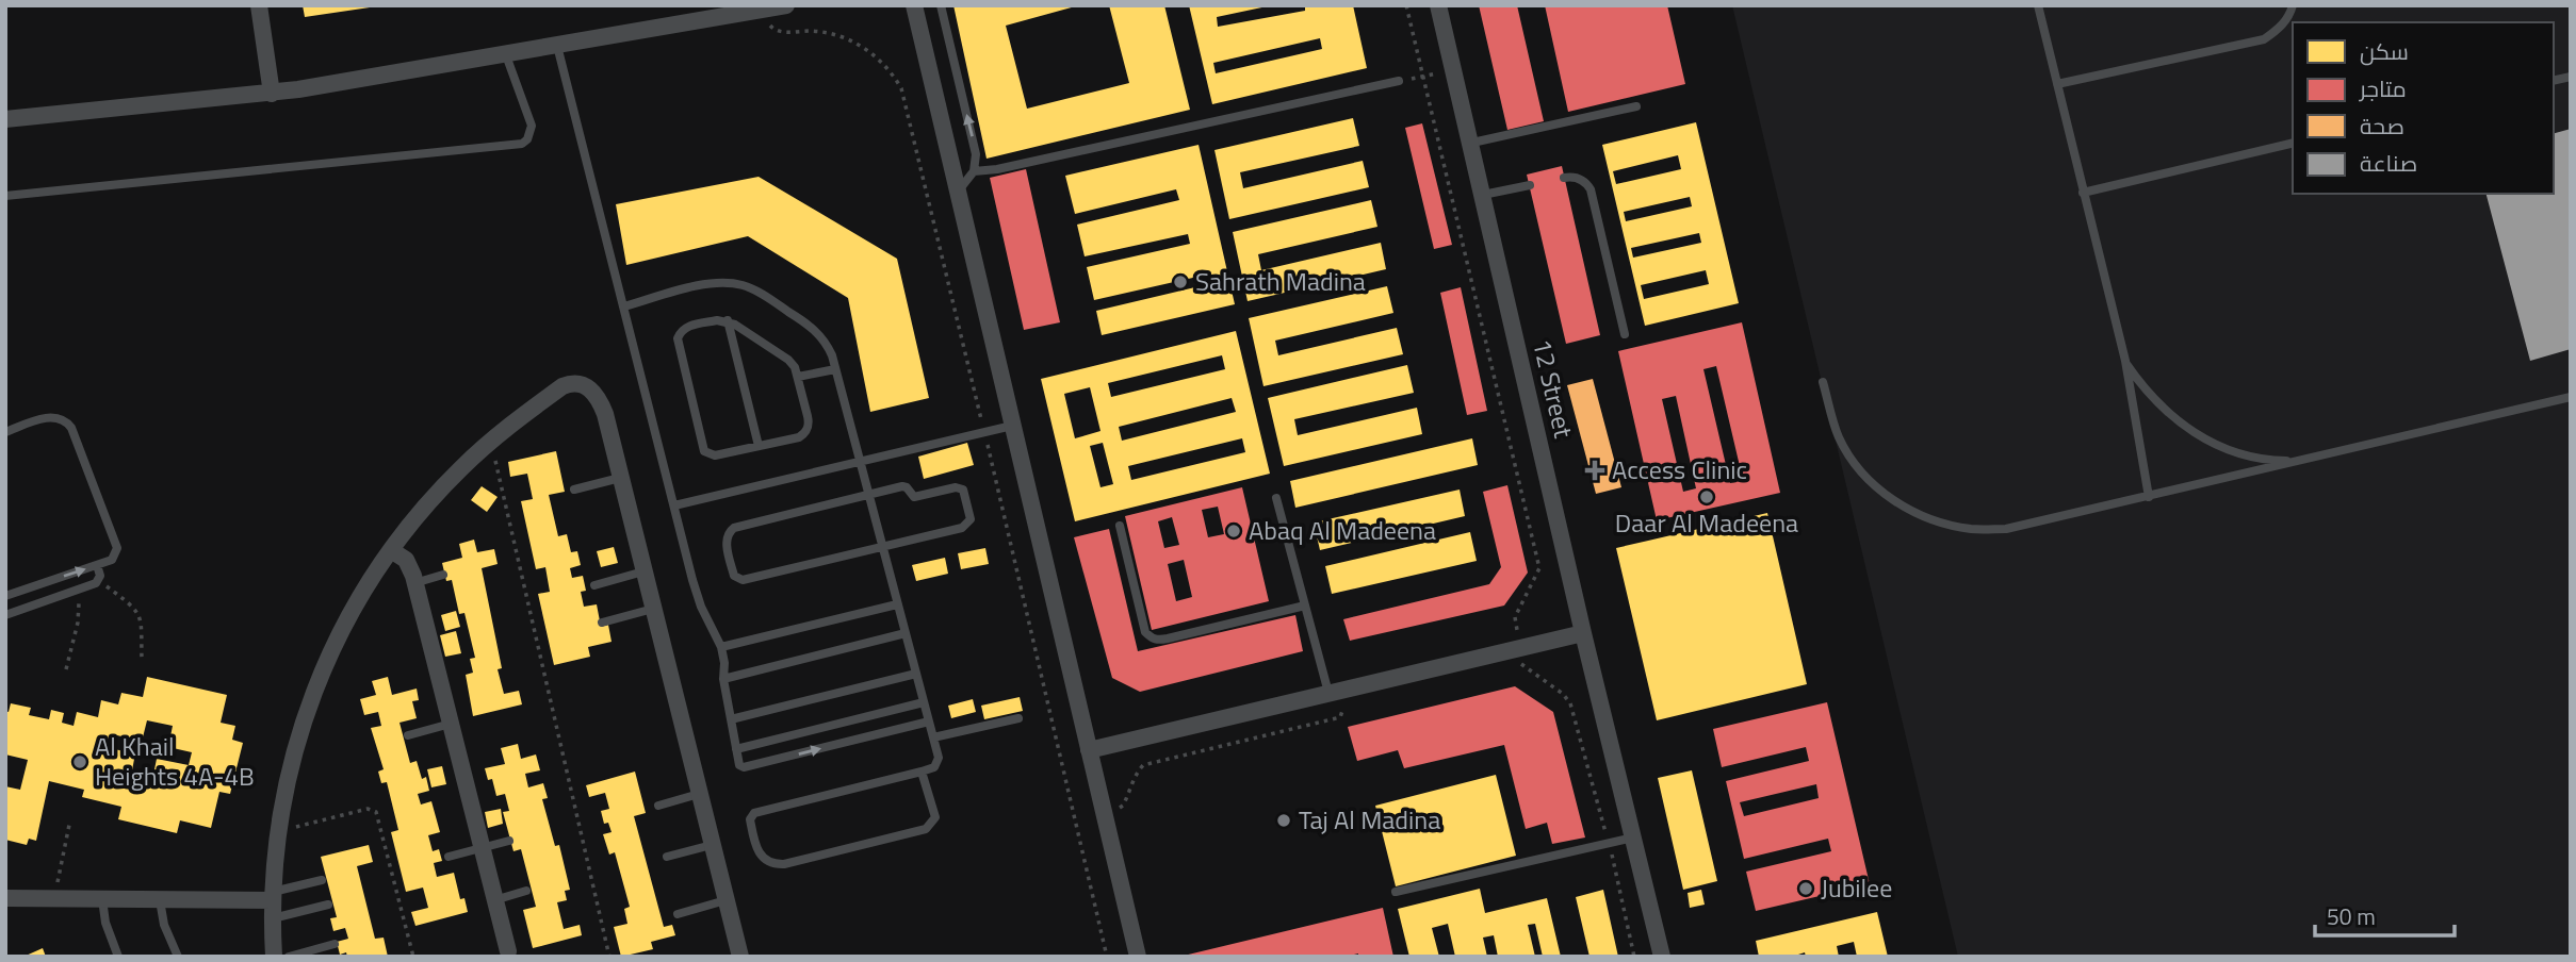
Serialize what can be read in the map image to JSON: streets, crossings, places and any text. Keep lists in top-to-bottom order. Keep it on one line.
{"streets":{"street":["12 Street"]},"places":{"other":["Sahrath Madina","Daar Al Madeena","Abaq Al Madeena","Al Khail Heights 4A-4B","Taj Al Madina","Jubilee"],"health":["Access Clinic"]},"legend":["سكن","متاجر","صحة","صناعة"],"scale_bar":"50 m"}
